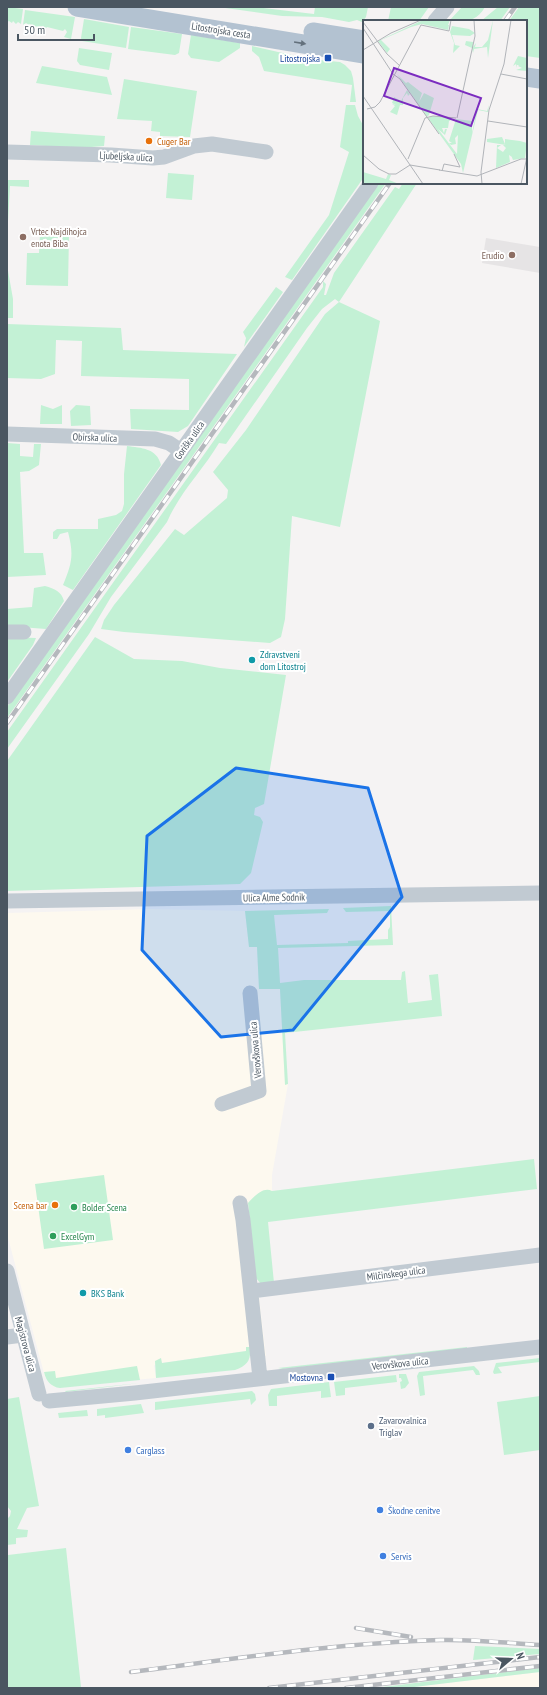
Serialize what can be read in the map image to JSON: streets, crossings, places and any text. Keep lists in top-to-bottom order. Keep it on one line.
{"streets":{"main road":["Litostrojska cesta"],"street":["Ljubeljska ulica","Obirska ulica","Goriška ulica","Ulica Alme Sodnik","Verovškova ulica","Milčinskega ulica","Magistrova ulica"]},"crossings":[["Obirska ulica","Goriška ulica"],["Verovškova ulica","Magistrova ulica"]],"places":{"transit":["Litostrojska","Mostovna"],"other":["Cuger Bar","Vrtec Najdihojca enota Biba","Erudio","Zdravstveni dom Litostroj","Scena bar","Bolder Scena","ExcelGym","BKS Bank","Zavarovalnica Triglav","Carglass","Škodne cenitve","Servis"]},"scale_bar":"50 m","north":"right"}
